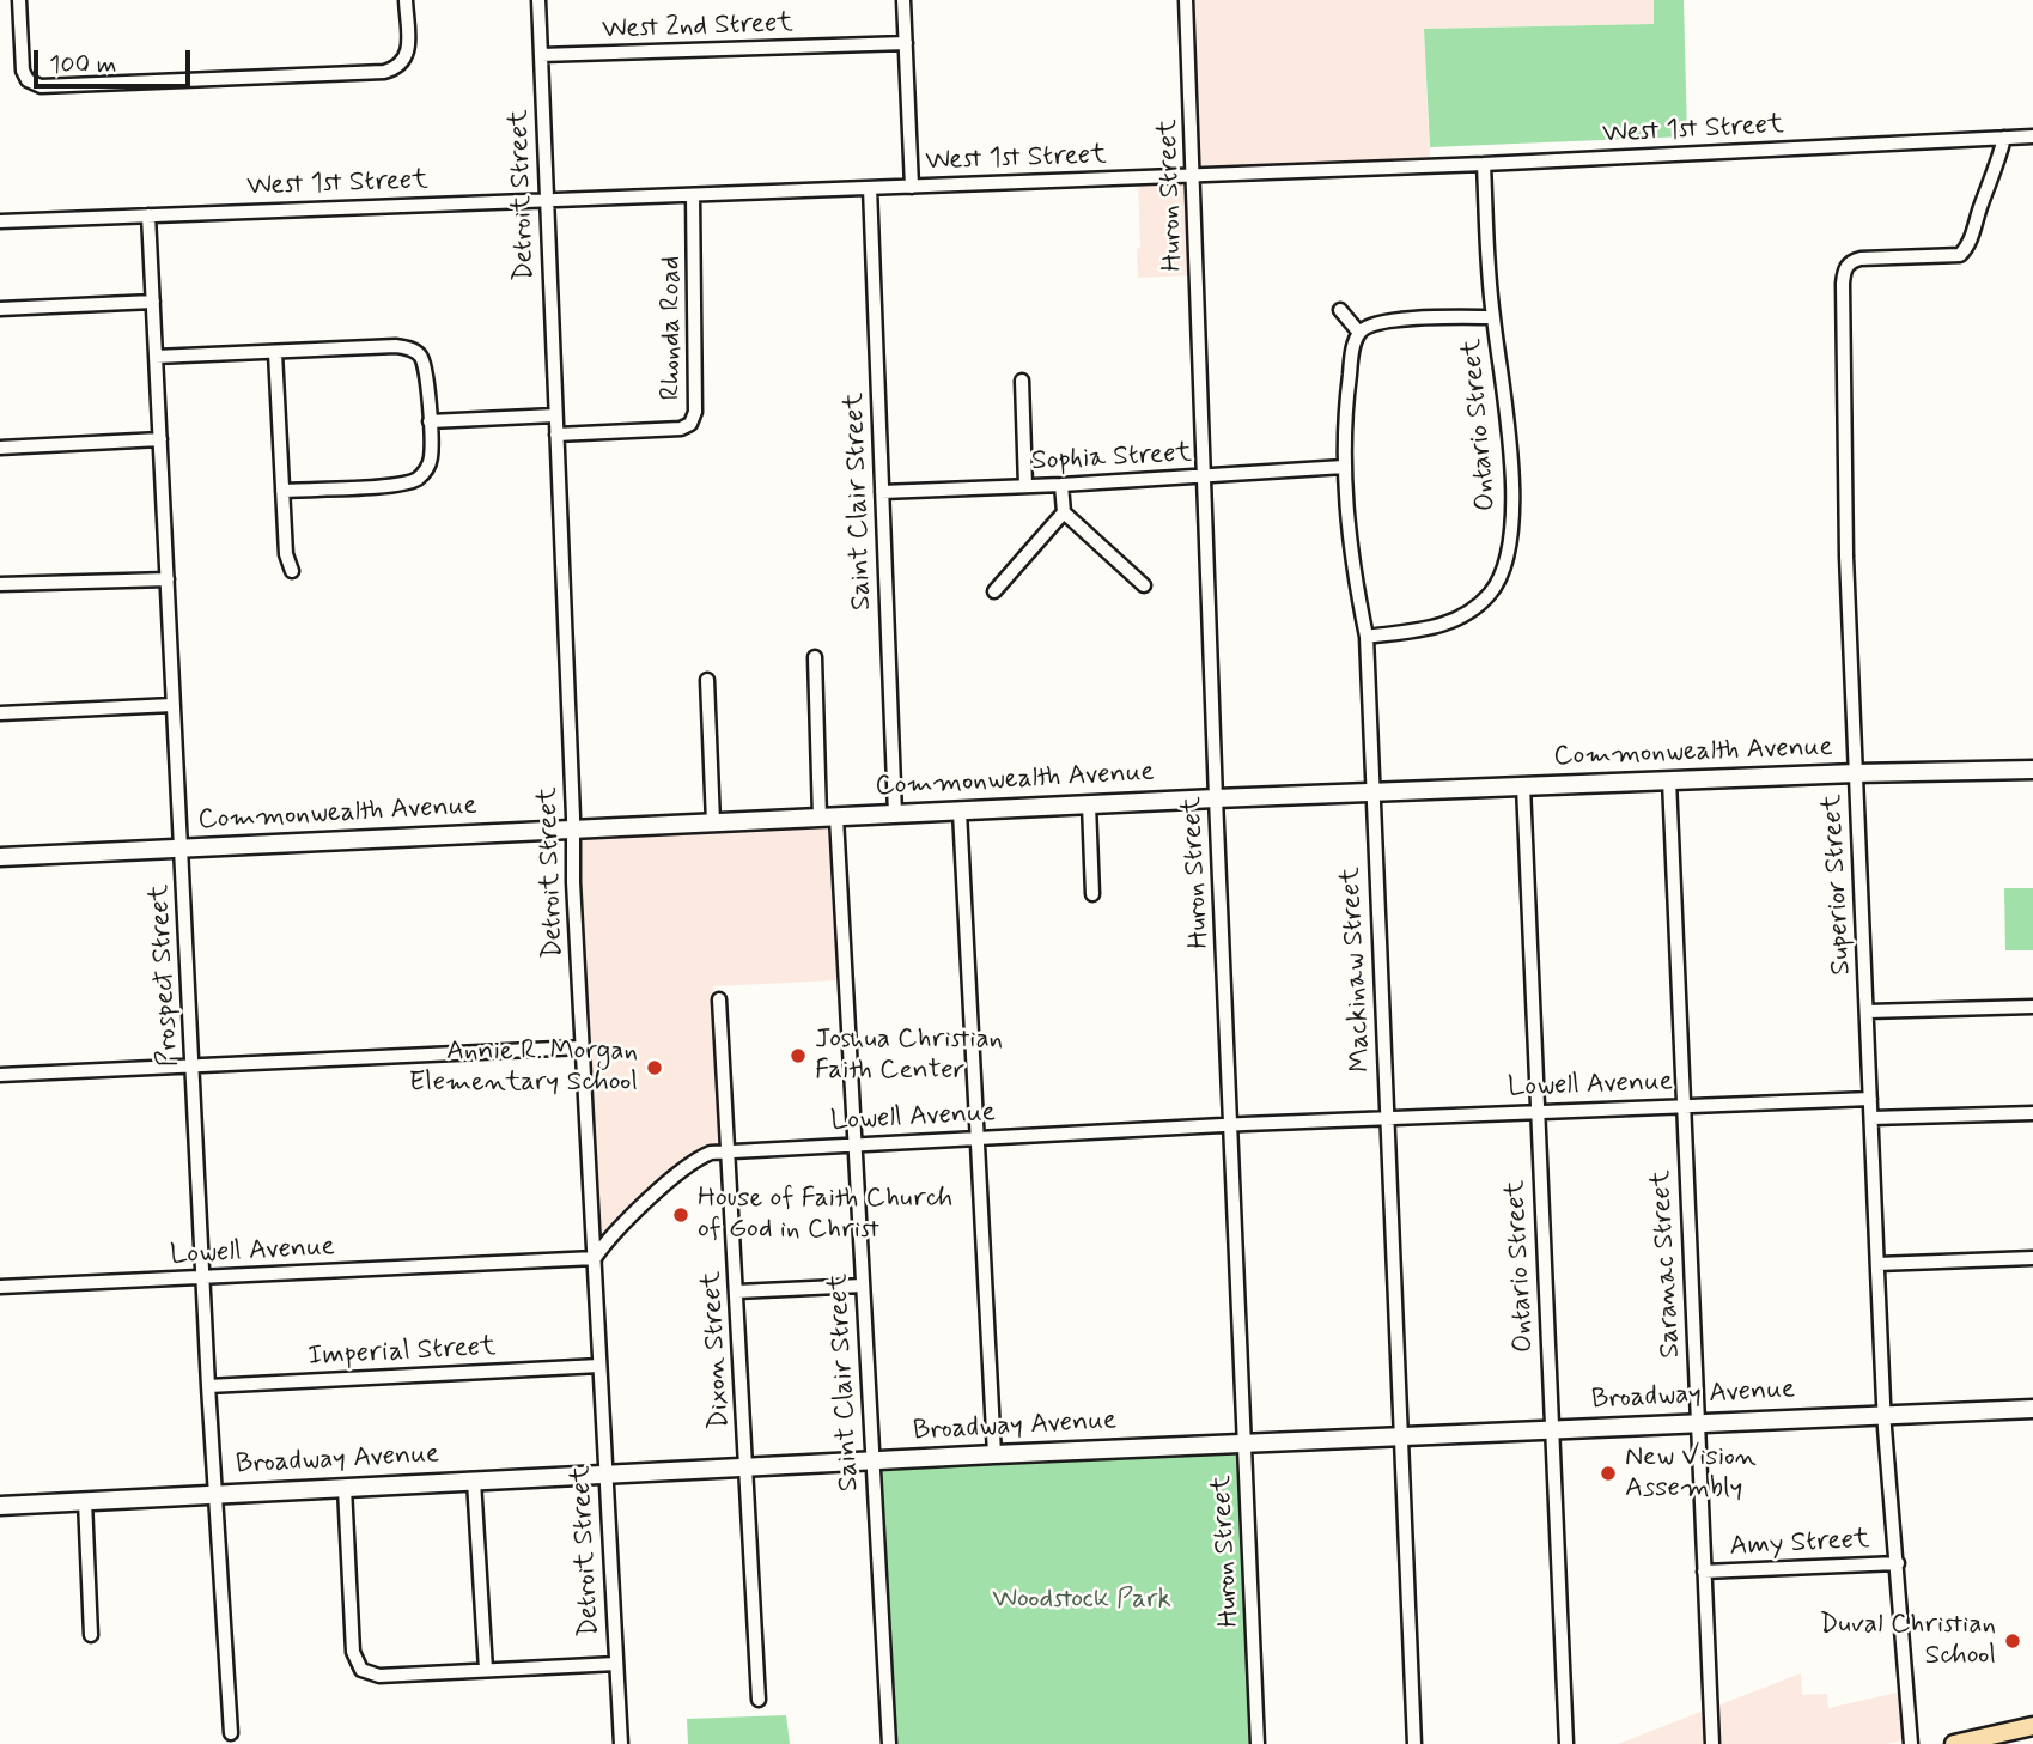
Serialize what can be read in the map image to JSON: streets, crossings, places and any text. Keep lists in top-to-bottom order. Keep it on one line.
{"streets":{"street":["West 2nd Street","West 1st Street","Detroit Street","Huron Street","Rhonda Road","Ontario Street","Sophia Street","Saint Clair Street","Commonwealth Avenue","Superior Street","Mackinaw Street","Prospect Street","Lowell Avenue","Saranac Street","Dixon Street","Imperial Street","Broadway Avenue","Amy Street"]},"crossings":[["West 2nd Street","Detroit Street"],["West 1st Street","Detroit Street"],["West 1st Street","Huron Street"],["West 1st Street","Rhonda Road"],["West 1st Street","Ontario Street"],["West 1st Street","Saint Clair Street"],["West 1st Street","Superior Street"],["West 1st Street","Prospect Street"],["Detroit Street","Rhonda Road"],["Detroit Street","Commonwealth Avenue"],["Detroit Street","Lowell Avenue"],["Detroit Street","Imperial Street"],["Detroit Street","Broadway Avenue"],["Huron Street","Sophia Street"],["Huron Street","Commonwealth Avenue"],["Huron Street","Lowell Avenue"],["Huron Street","Broadway Avenue"],["Ontario Street","Commonwealth Avenue"],["Ontario Street","Mackinaw Street"],["Ontario Street","Lowell Avenue"],["Ontario Street","Broadway Avenue"],["Sophia Street","Saint Clair Street"],["Sophia Street","Mackinaw Street"],["Saint Clair Street","Commonwealth Avenue"],["Saint Clair Street","Lowell Avenue"],["Saint Clair Street","Broadway Avenue"],["Commonwealth Avenue","Superior Street"],["Commonwealth Avenue","Mackinaw Street"],["Commonwealth Avenue","Prospect Street"],["Commonwealth Avenue","Saranac Street"],["Superior Street","Lowell Avenue"],["Superior Street","Broadway Avenue"],["Superior Street","Amy Street"],["Mackinaw Street","Lowell Avenue"],["Mackinaw Street","Broadway Avenue"],["Prospect Street","Lowell Avenue"],["Prospect Street","Imperial Street"],["Prospect Street","Broadway Avenue"],["Lowell Avenue","Saranac Street"],["Lowell Avenue","Dixon Street"],["Saranac Street","Broadway Avenue"],["Saranac Street","Amy Street"],["Dixon Street","Broadway Avenue"]],"parks":["Woodstock Park"],"places":["Joshua Christian Faith Center","Annie R. Morgan Elementary School","House of Faith Church of God in Christ","New Vision Assembly","Duval Christian School"],"scale_bar":"100 m"}
